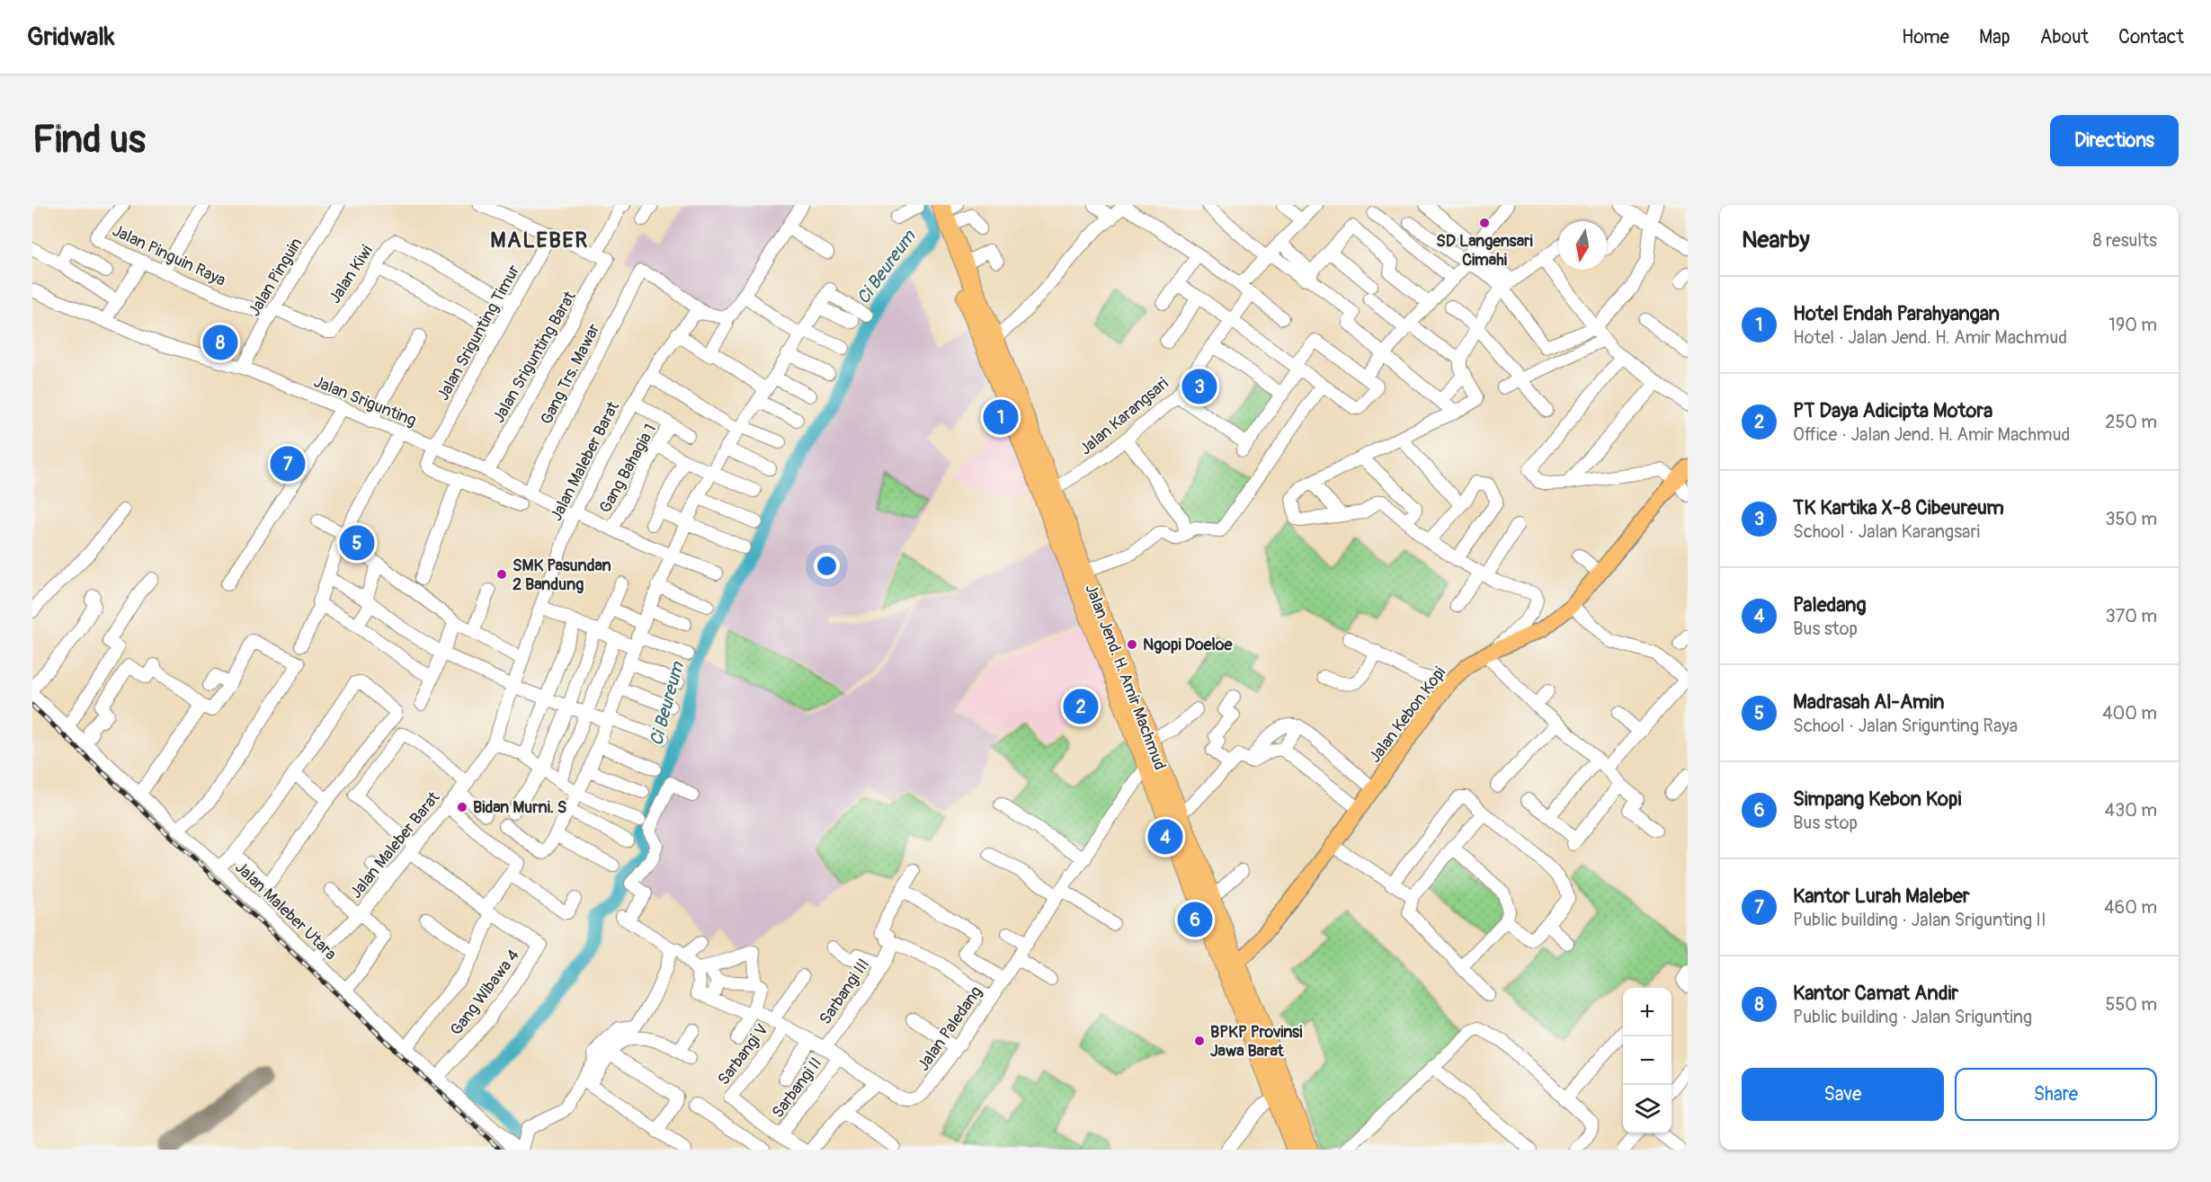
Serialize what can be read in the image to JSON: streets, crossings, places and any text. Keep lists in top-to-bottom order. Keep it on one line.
{"streets":{"highway":["Jalan Jend. H. Amir Machmud"],"main road":["Jalan Kebon Kopi"],"street":["Jalan Pinguin Raya","Jalan Kiwi","Jalan Pinguin","Jalan Srigunting Timur","Jalan Srigunting Barat","Gang Trs. Mawar","Jalan Srigunting","Jalan Karangsari","Jalan Maleber Barat","Gang Bahagia 1","Jalan Maleber Utara","Sarbangi III","Gang Wibawa 4","Jalan Paledang","Sarbangi V","Sarbangi II"]},"crossings":[["Jalan Pinguin Raya","Jalan Kiwi"],["Jalan Pinguin Raya","Jalan Pinguin"],["Jalan Kiwi","Jalan Pinguin"],["Jalan Kiwi","Jalan Srigunting Timur"],["Jalan Pinguin","Jalan Srigunting"],["Jalan Srigunting Timur","Jalan Srigunting"],["Jalan Srigunting Barat","Jalan Srigunting"],["Gang Trs. Mawar","Jalan Srigunting"],["Gang Trs. Mawar","Jalan Maleber Barat"],["Jalan Srigunting","Jalan Maleber Barat"],["Jalan Srigunting","Gang Bahagia 1"],["Jalan Karangsari","Jalan Jend. H. Amir Machmud"],["Jalan Maleber Barat","Jalan Maleber Utara"],["Jalan Jend. H. Amir Machmud","Jalan Kebon Kopi"],["Jalan Jend. H. Amir Machmud","Jalan Paledang"],["Jalan Maleber Utara","Gang Wibawa 4"],["Sarbangi V","Sarbangi II"]],"districts":["MALEBER"],"water":["Ci Beureum"],"places":["SD Langensari Cimahi","SMK Pasundan 2 Bandung","Ngopi Doeloe","Bidan Murni. S","BPKP Provinsi Jawa Barat"],"north":"bottom","page":{"header":"Gridwalk","nav":["Home","Map","About","Contact"],"buttons":["Directions",["Save","Share"]],"title":"Find us","heading":["Nearby","8 results"],"list":[{"mark":"1","name":"Hotel Endah Parahyangan","note":"Hotel · Jalan Jend. H. Amir Machmud","value":"190 m"},{"mark":"2","name":"PT Daya Adicipta Motora","note":"Office · Jalan Jend. H. Amir Machmud","value":"250 m"},{"mark":"3","name":"TK Kartika X-8 Cibeureum","note":"School · Jalan Karangsari","value":"350 m"},{"mark":"4","name":"Paledang","note":"Bus stop","value":"370 m"},{"mark":"5","name":"Madrasah Al-Amin","note":"School · Jalan Srigunting Raya","value":"400 m"},{"mark":"6","name":"Simpang Kebon Kopi","note":"Bus stop","value":"430 m"},{"mark":"7","name":"Kantor Lurah Maleber","note":"Public building · Jalan Srigunting II","value":"460 m"},{"mark":"8","name":"Kantor Camat Andir","note":"Public building · Jalan Srigunting","value":"550 m"}],"pins":["8","3","1","7","5","2","4","6"],"map_buttons":["+","−"]}}
